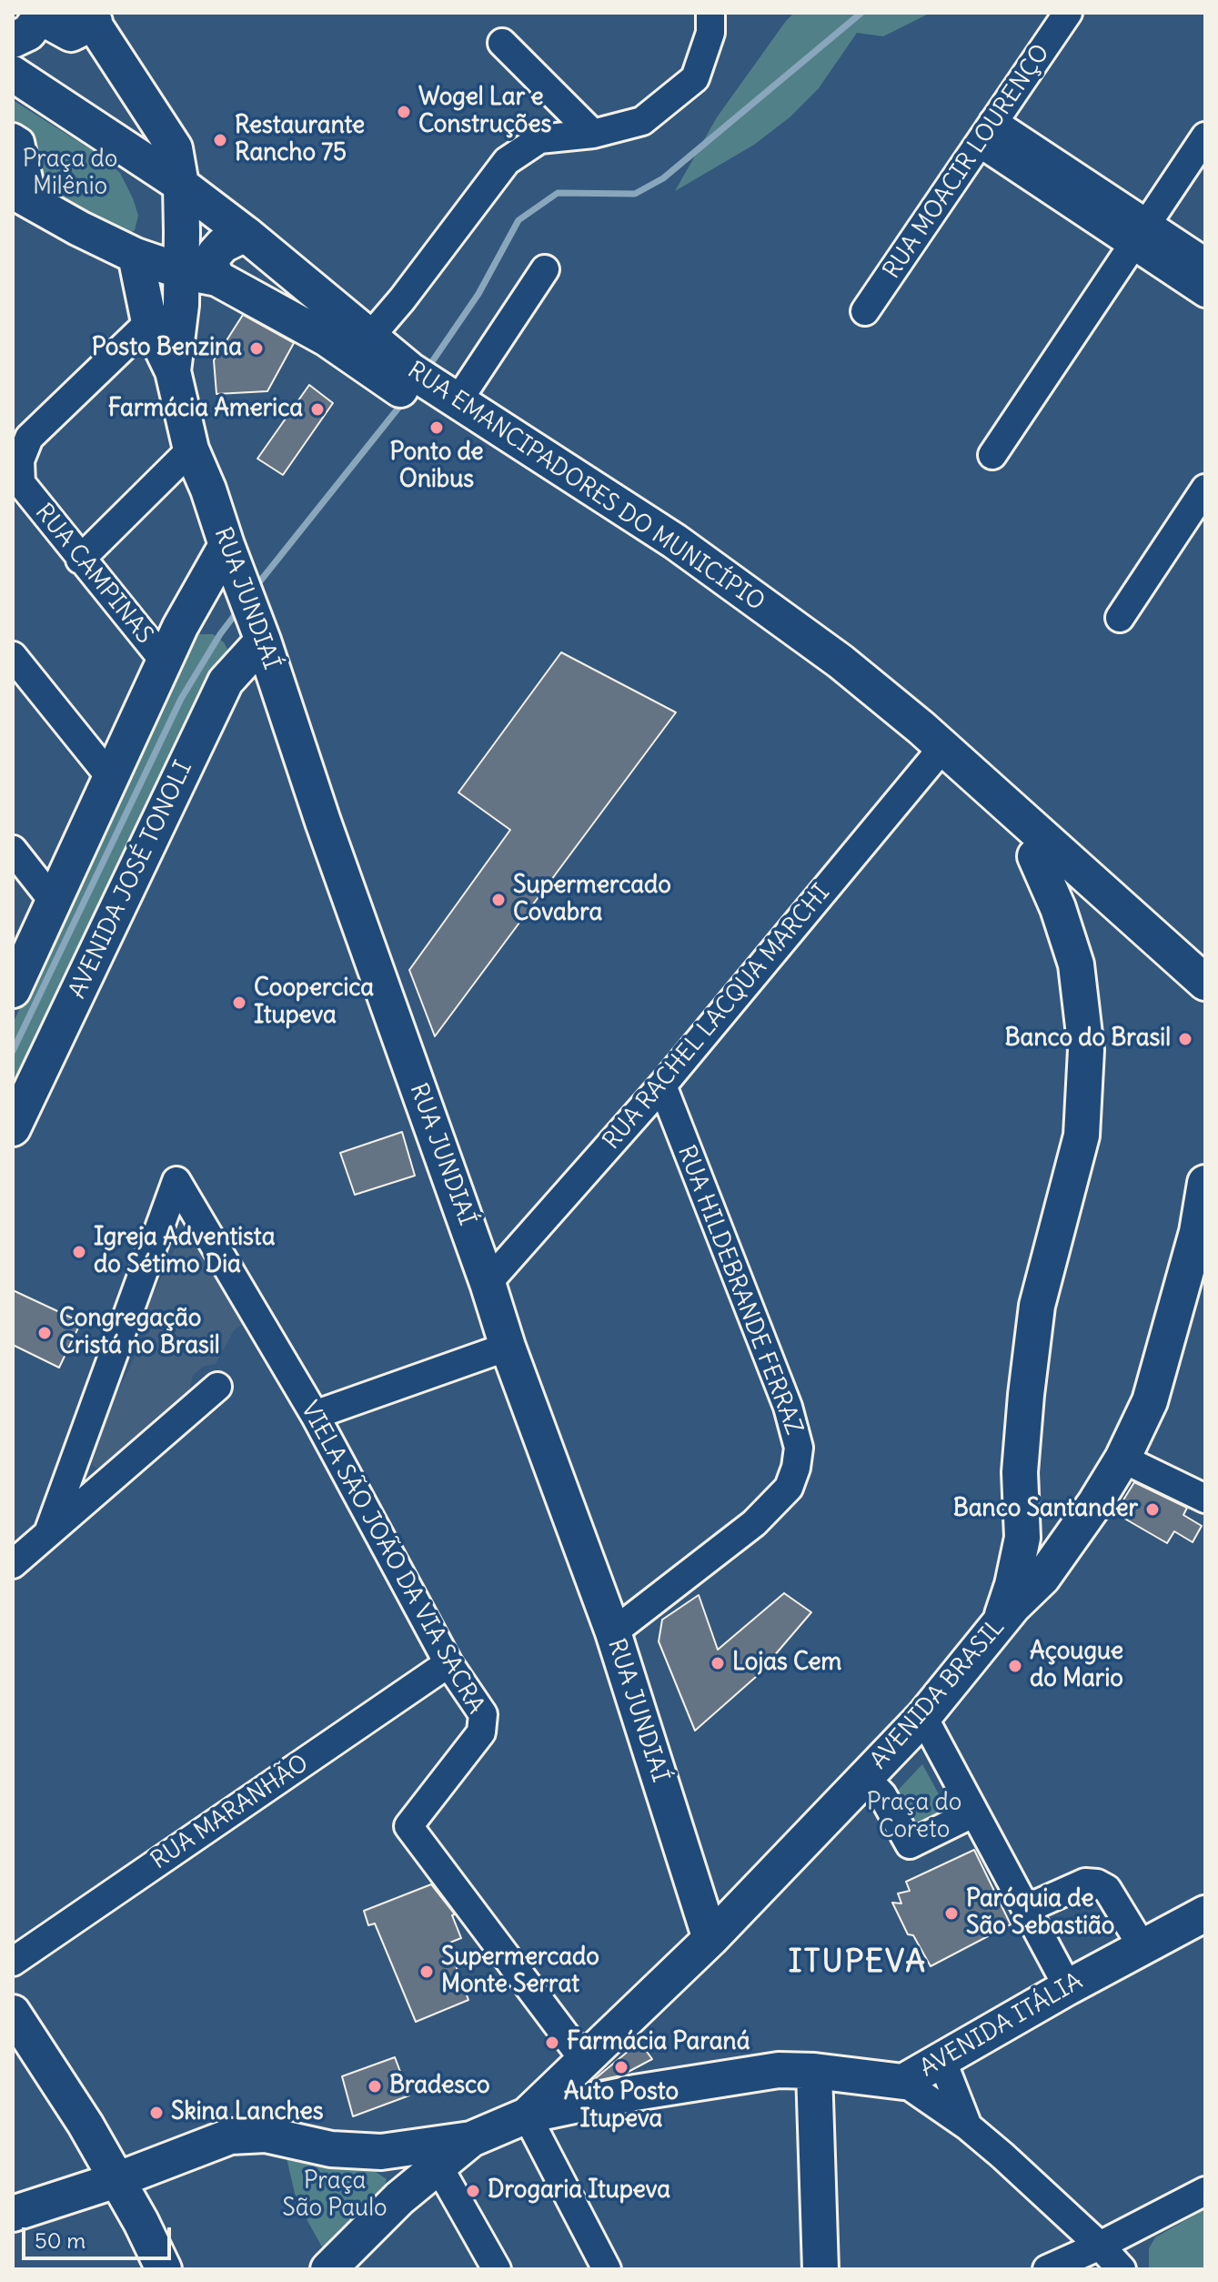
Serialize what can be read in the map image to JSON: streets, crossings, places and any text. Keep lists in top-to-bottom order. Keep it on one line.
{"streets":{"main road":["RUA EMANCIPADORES DO MUNICÍPIO","RUA JUNDIAÍ","AVENIDA JOSÉ TONOLI","AVENIDA BRASIL","AVENIDA ITÁLIA"],"street":["RUA MOACIR LOURENÇO","RUA CAMPINAS","RUA RACHEL LACQUA MARCHI","RUA HILDEBRANDE FERRAZ","VIELA SÃO JOÃO DA VIA SACRA","RUA MARANHÃO"]},"crossings":[["RUA EMANCIPADORES DO MUNICÍPIO","RUA JUNDIAÍ"],["RUA EMANCIPADORES DO MUNICÍPIO","RUA RACHEL LACQUA MARCHI"],["RUA EMANCIPADORES DO MUNICÍPIO","AVENIDA BRASIL"],["RUA CAMPINAS","RUA JUNDIAÍ"],["RUA JUNDIAÍ","AVENIDA JOSÉ TONOLI"],["RUA JUNDIAÍ","RUA RACHEL LACQUA MARCHI"],["RUA JUNDIAÍ","RUA HILDEBRANDE FERRAZ"],["RUA JUNDIAÍ","AVENIDA BRASIL"],["RUA RACHEL LACQUA MARCHI","RUA HILDEBRANDE FERRAZ"],["VIELA SÃO JOÃO DA VIA SACRA","AVENIDA BRASIL"],["VIELA SÃO JOÃO DA VIA SACRA","RUA MARANHÃO"],["AVENIDA BRASIL","AVENIDA ITÁLIA"]],"districts":["ITUPEVA"],"parks":["Praça do Milênio","Praça do Coreto","Praça São Paulo"],"places":["Wogel Lar e Construções","Restaurante Rancho 75","Posto Benzina","Farmácia America","Ponto de Onibus","Supermercado Covabra","Coopercica Itupeva","Banco do Brasil","Igreja Adventista do Sétimo Dia","Congregação Cristá no Brasil","Banco Santander","Lojas Cem","Açougue do Mario","Paróquia de São Sebastião","Supermercado Monte Serrat","Farmácia Paraná","Auto Posto Itupeva","Bradesco","Skina Lanches","Drogaria Itupeva"],"scale_bar":"50 m"}
